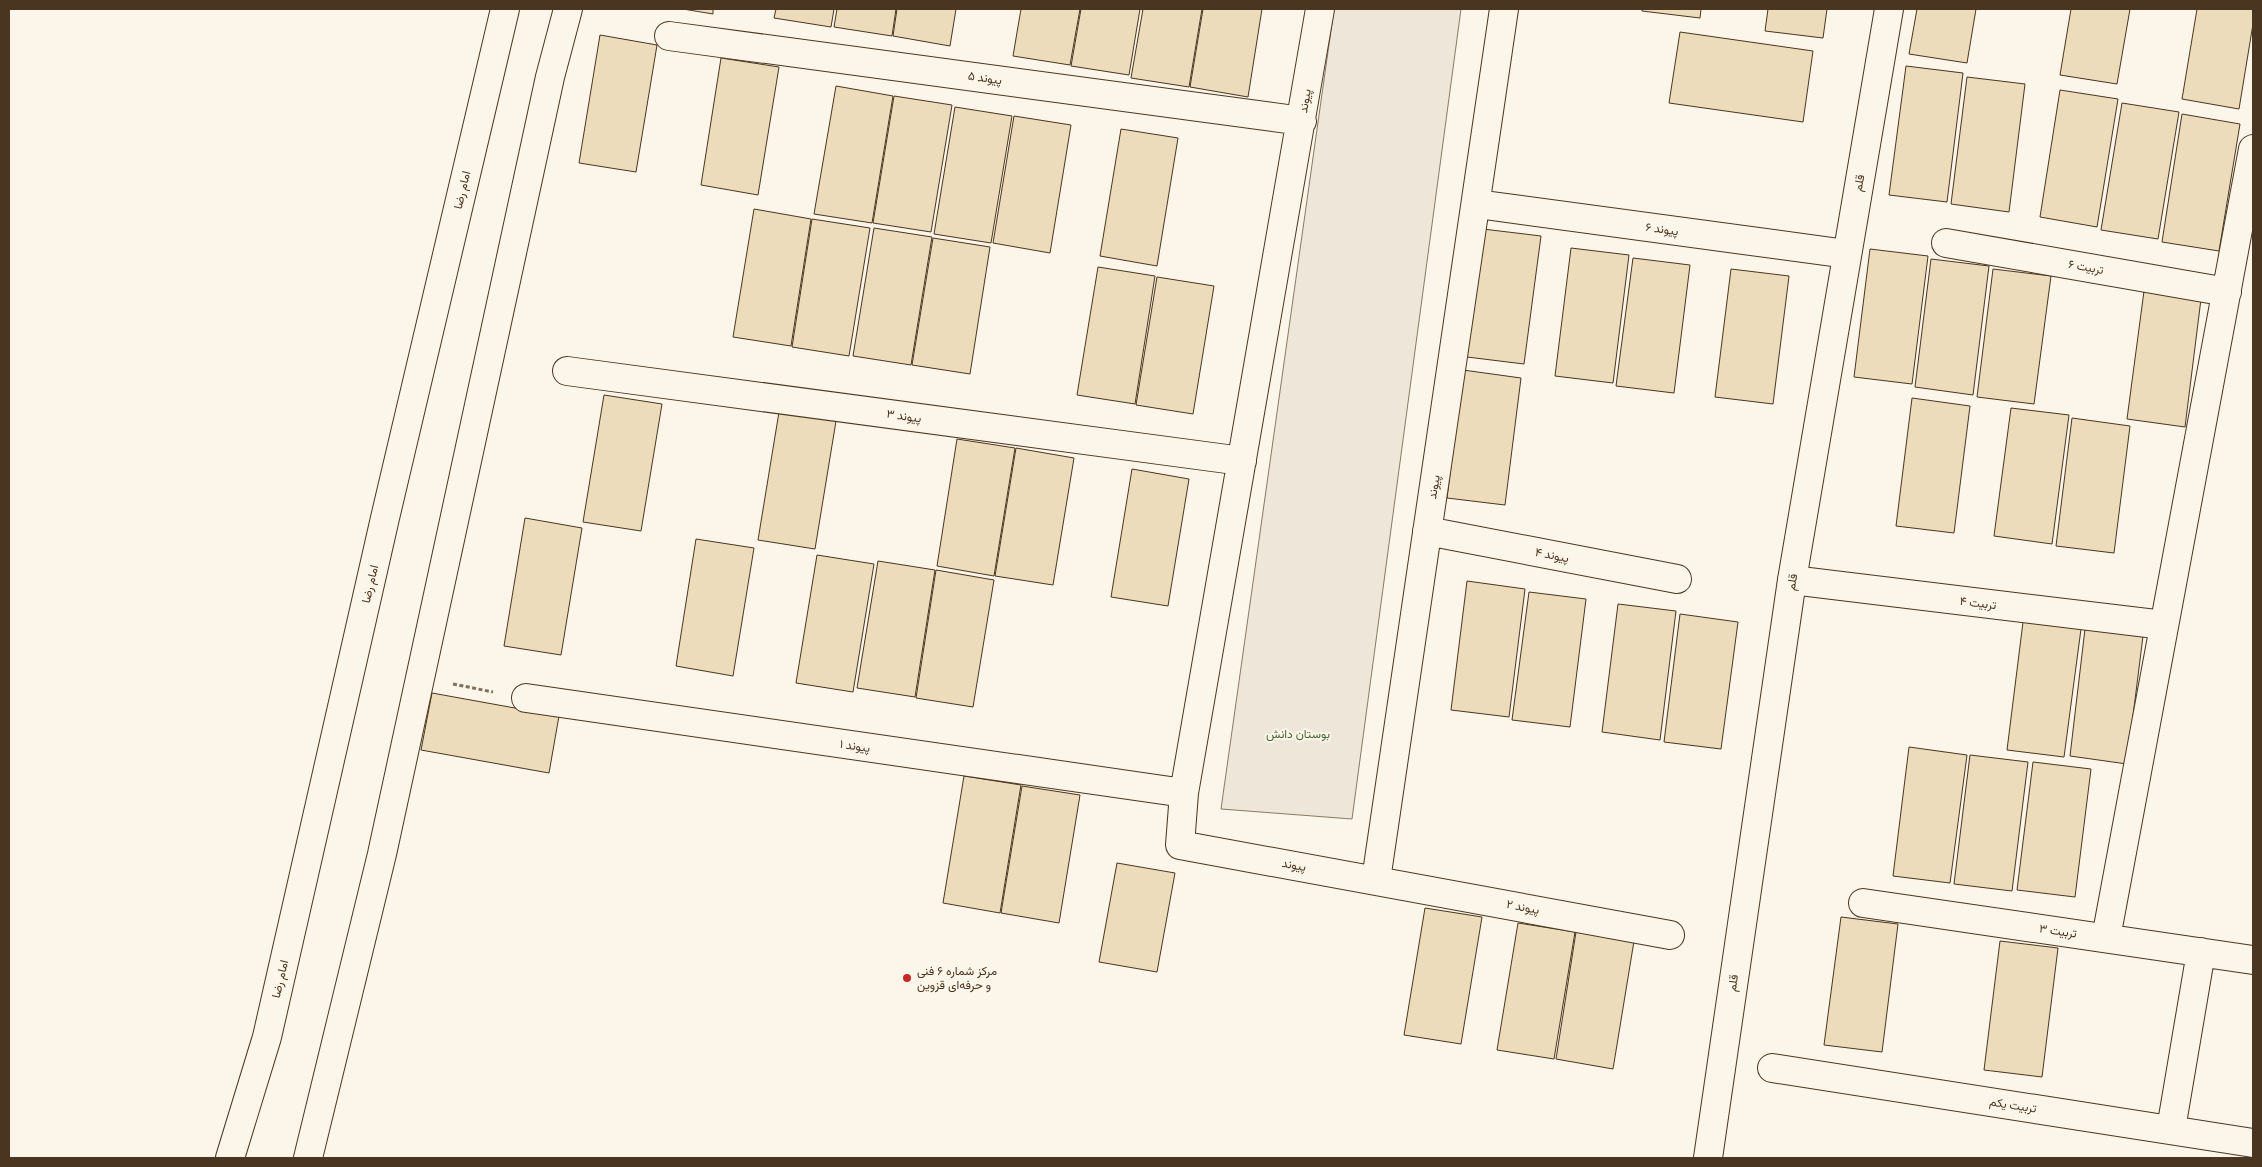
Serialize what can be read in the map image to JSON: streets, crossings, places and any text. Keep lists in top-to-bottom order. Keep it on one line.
{"streets":{"street":["پیوند ۵","پیوند","قلم","امام رضا","پیوند ۶","تربیت ۶","پیوند ۳","پیوند ۴","تربیت ۴","پیوند ۱","پیوند ۲","تربیت ۳","تربیت یکم"]},"crossings":[["پیوند ۵","پیوند"],["پیوند","پیوند ۶"],["پیوند","پیوند ۳"],["پیوند","پیوند ۴"],["پیوند","پیوند ۱"],["پیوند","پیوند ۲"],["قلم","پیوند ۶"],["قلم","تربیت ۴"]],"parks":["بوستان دانش"],"places":["مرکز شماره ۶ فنی و حرفه‌ای قزوین"]}
